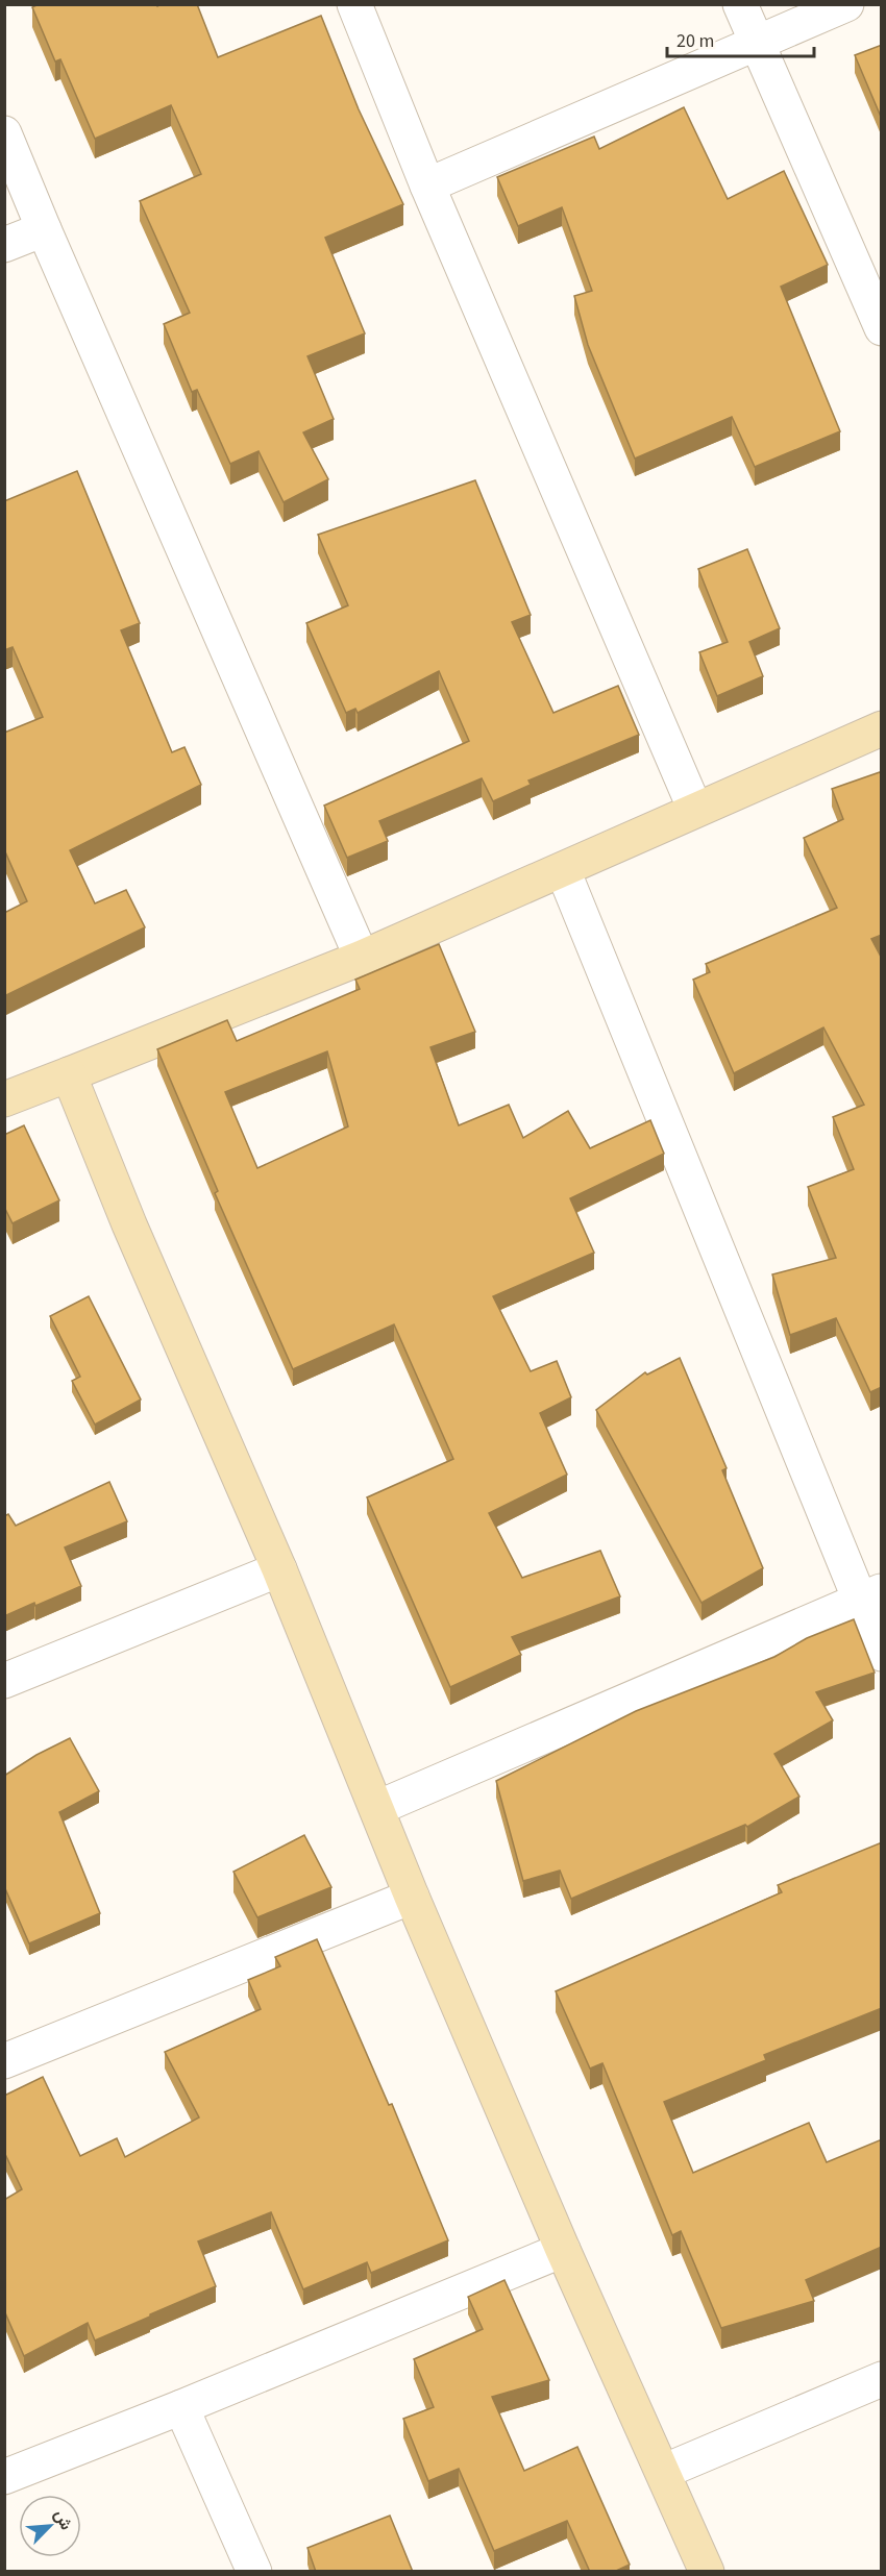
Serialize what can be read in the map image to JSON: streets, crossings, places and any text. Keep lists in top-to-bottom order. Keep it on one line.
{"scale_bar":"20 m","north":"top right"}
